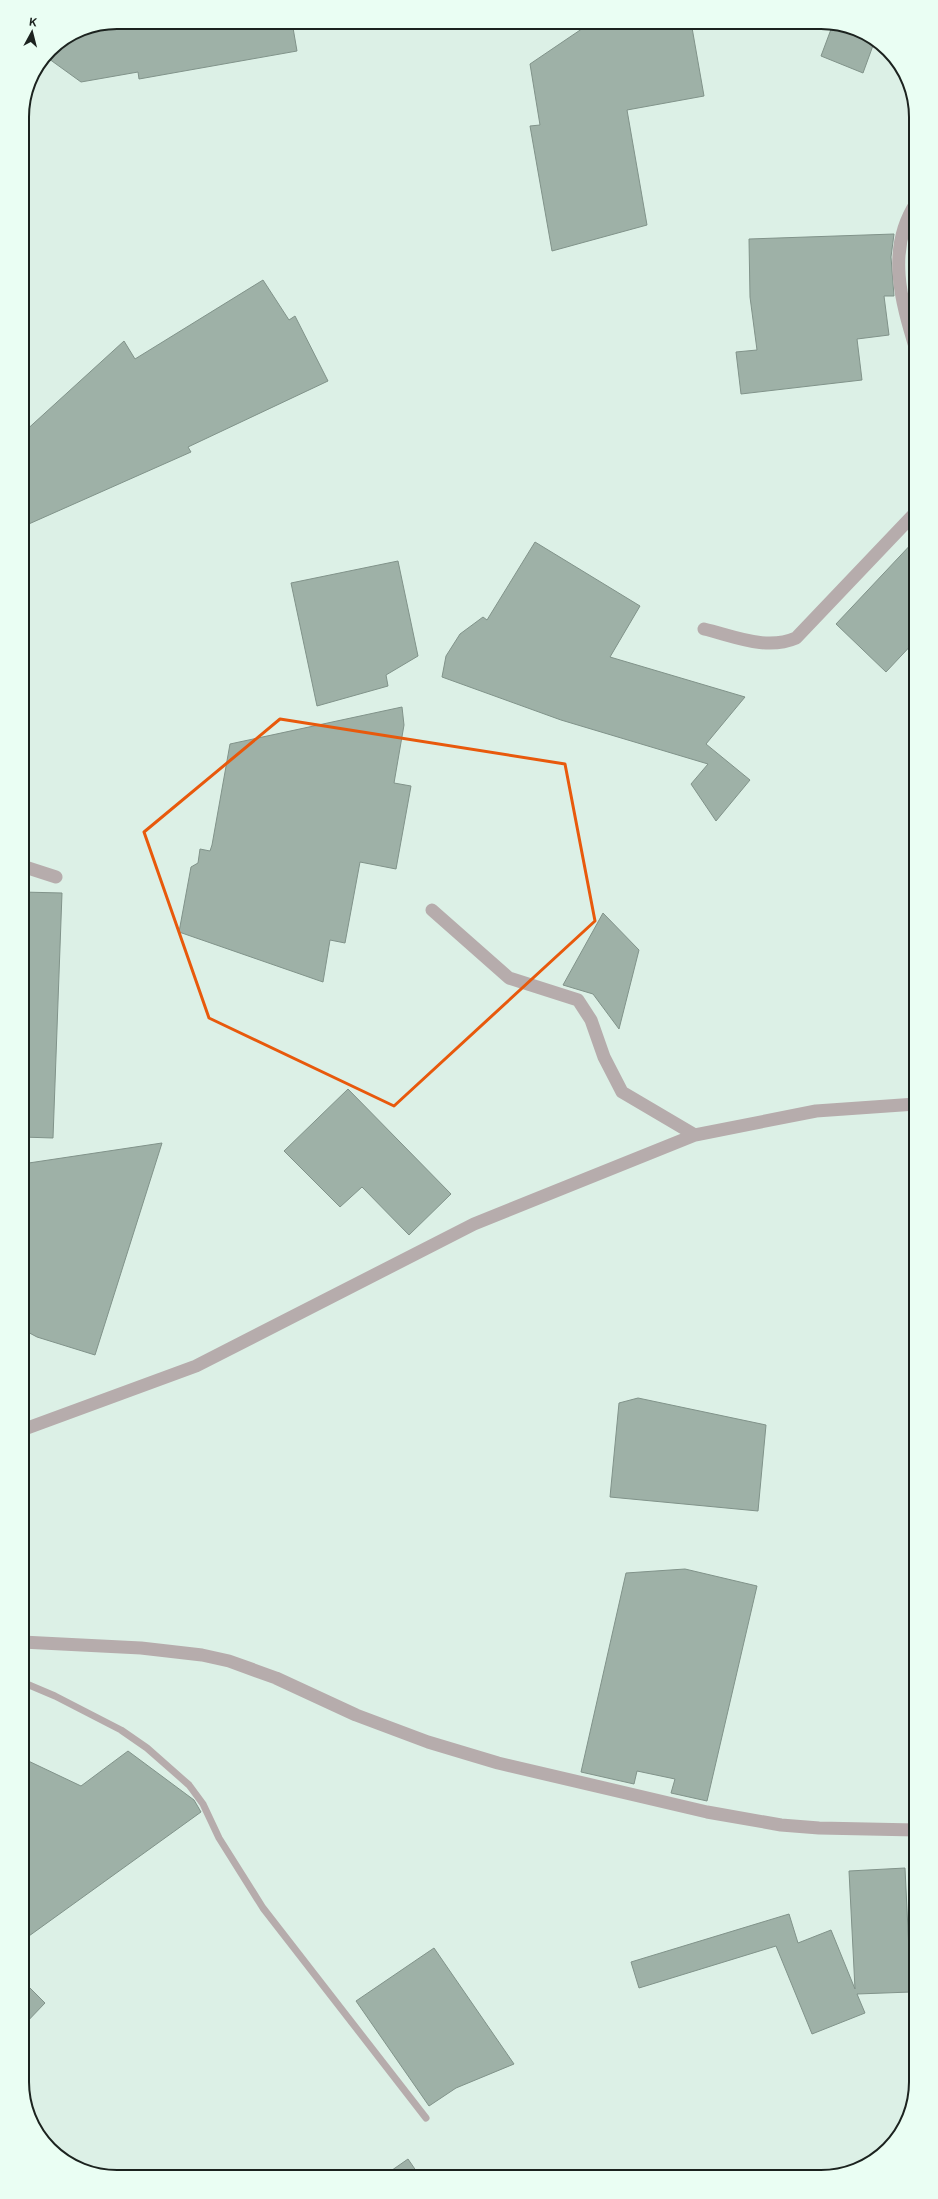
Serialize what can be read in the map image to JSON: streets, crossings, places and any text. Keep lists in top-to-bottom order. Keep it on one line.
{"north":"top"}
